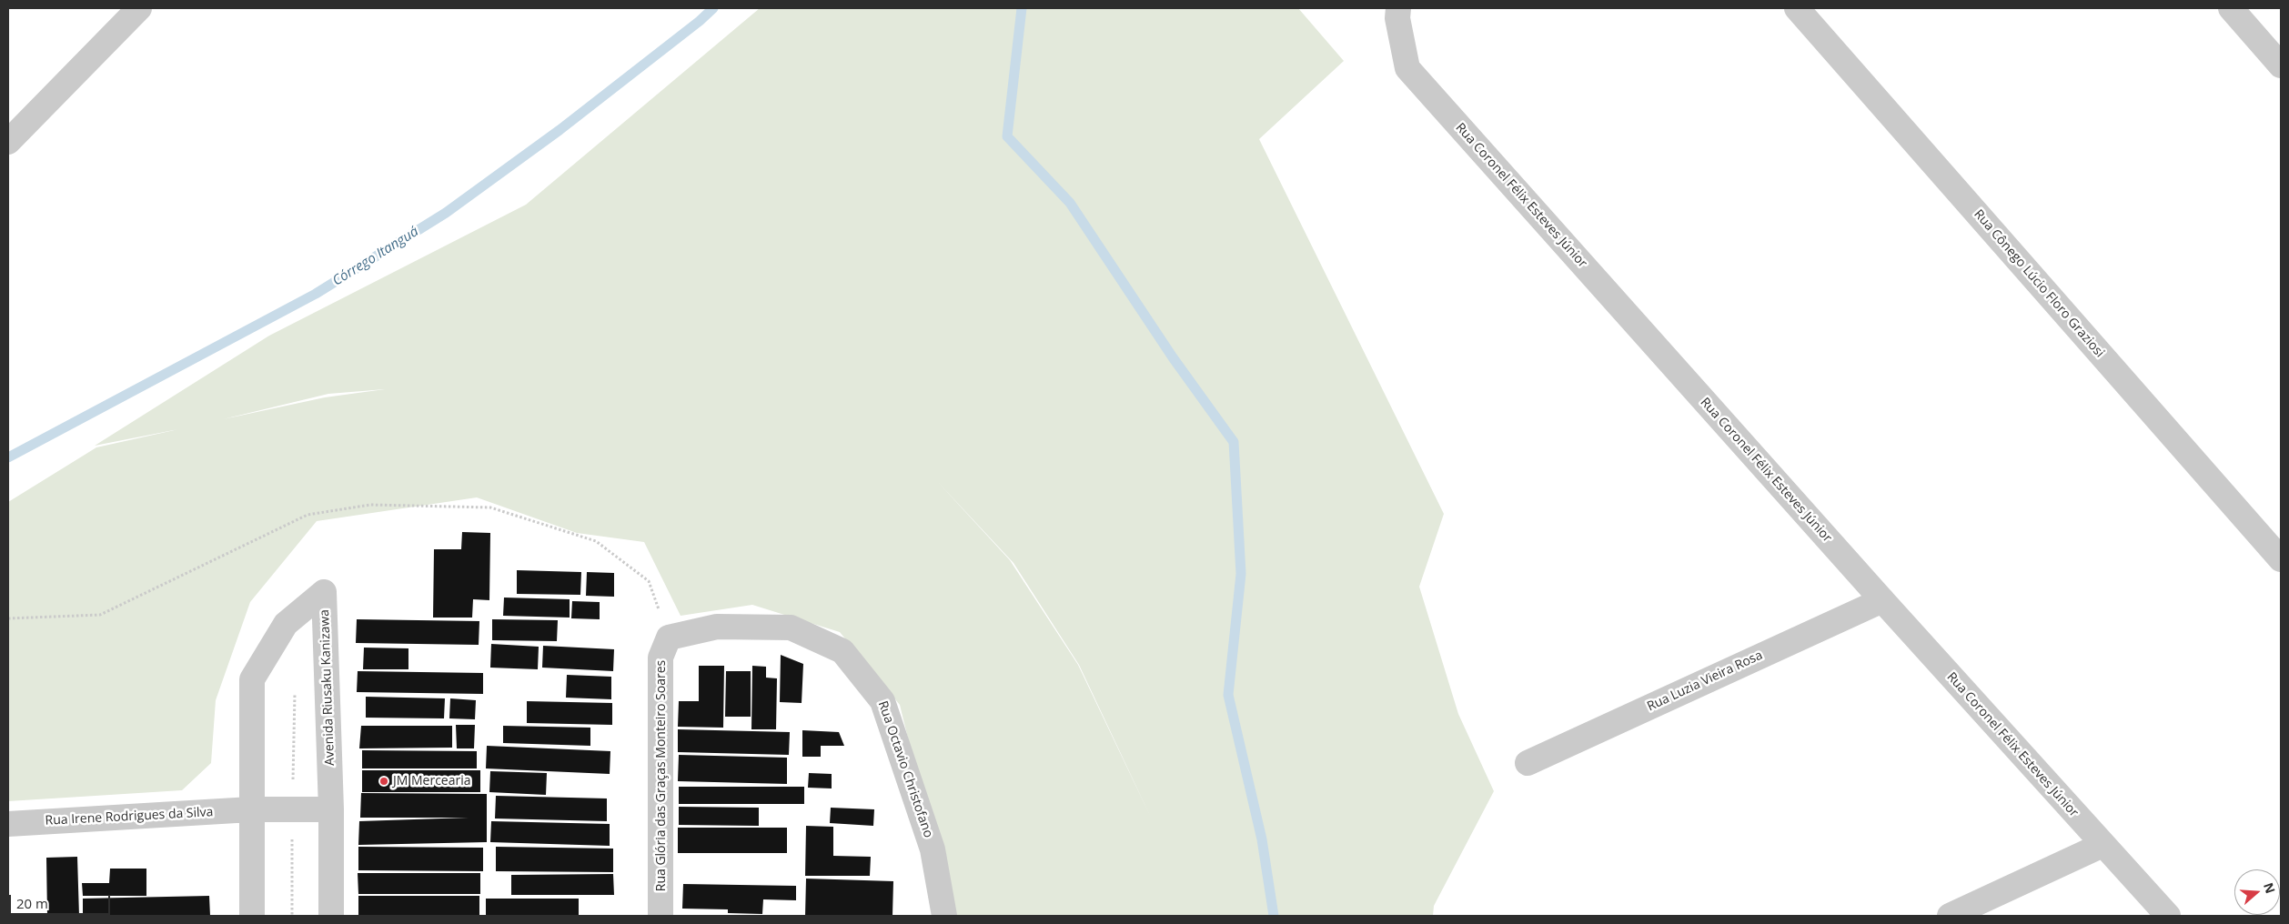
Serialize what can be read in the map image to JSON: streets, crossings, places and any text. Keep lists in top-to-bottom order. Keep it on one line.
{"streets":{"street":["Rua Coronel Félix Esteves Júnior","Rua Cônego Lúcio Floro Graziosi","Rua Luzia Vieira Rosa","Avenida Riusaku Kanizawa","Rua Octavio Christofano","Rua Glória das Graças Monteiro Soares","Rua Irene Rodrigues da Silva"]},"crossings":[["Rua Coronel Félix Esteves Júnior","Rua Luzia Vieira Rosa"],["Avenida Riusaku Kanizawa","Rua Irene Rodrigues da Silva"],["Rua Octavio Christofano","Rua Glória das Graças Monteiro Soares"]],"water":["Córrego Itanguá"],"places":["JM Mercearia"],"scale_bar":"20 m","north":"right"}
